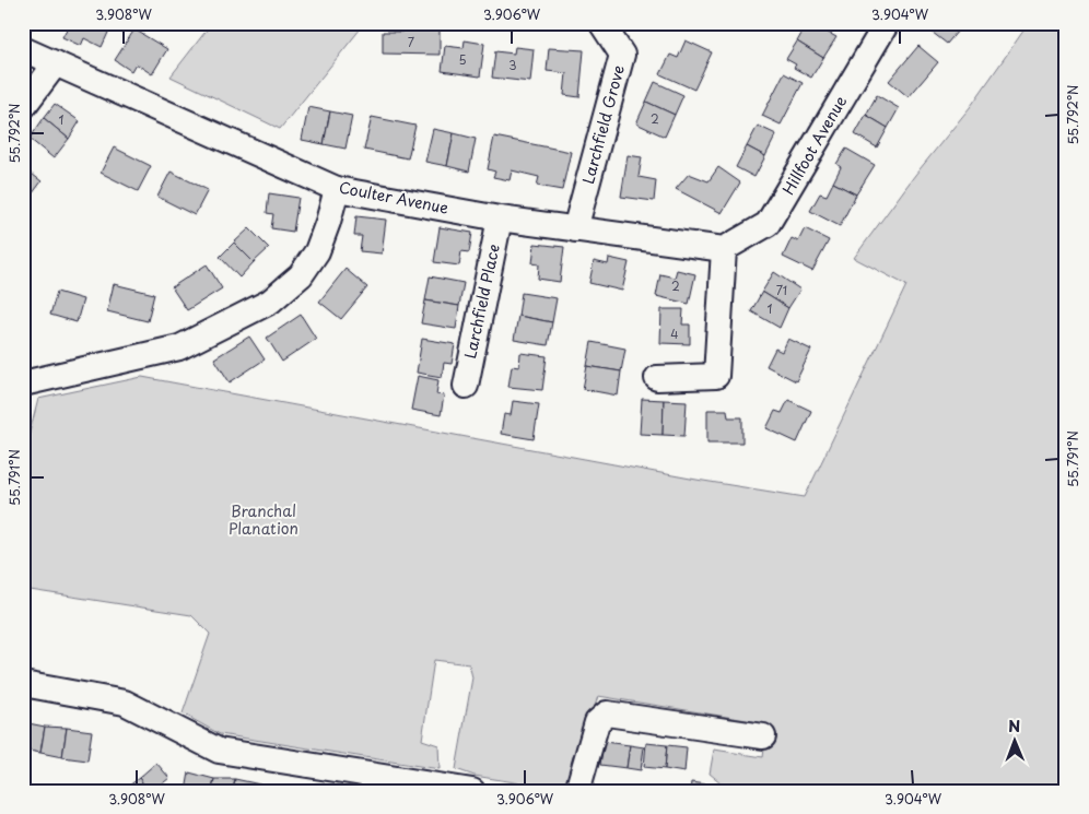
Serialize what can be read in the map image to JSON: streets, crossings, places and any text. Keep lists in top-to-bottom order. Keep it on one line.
{"streets":{"street":["Larchfield Grove","Hillfoot Avenue","Coulter Avenue","Larchfield Place"]},"crossings":[["Larchfield Grove","Coulter Avenue"],["Hillfoot Avenue","Coulter Avenue"],["Coulter Avenue","Larchfield Place"]],"parks":["Branchal Planation"],"house_numbers":["7","5","3","2","1","2","71","1","4"],"north":"top","coordinates":["3.908°W","3.906°W","3.904°W","55.792°N","55.791°N"]}
